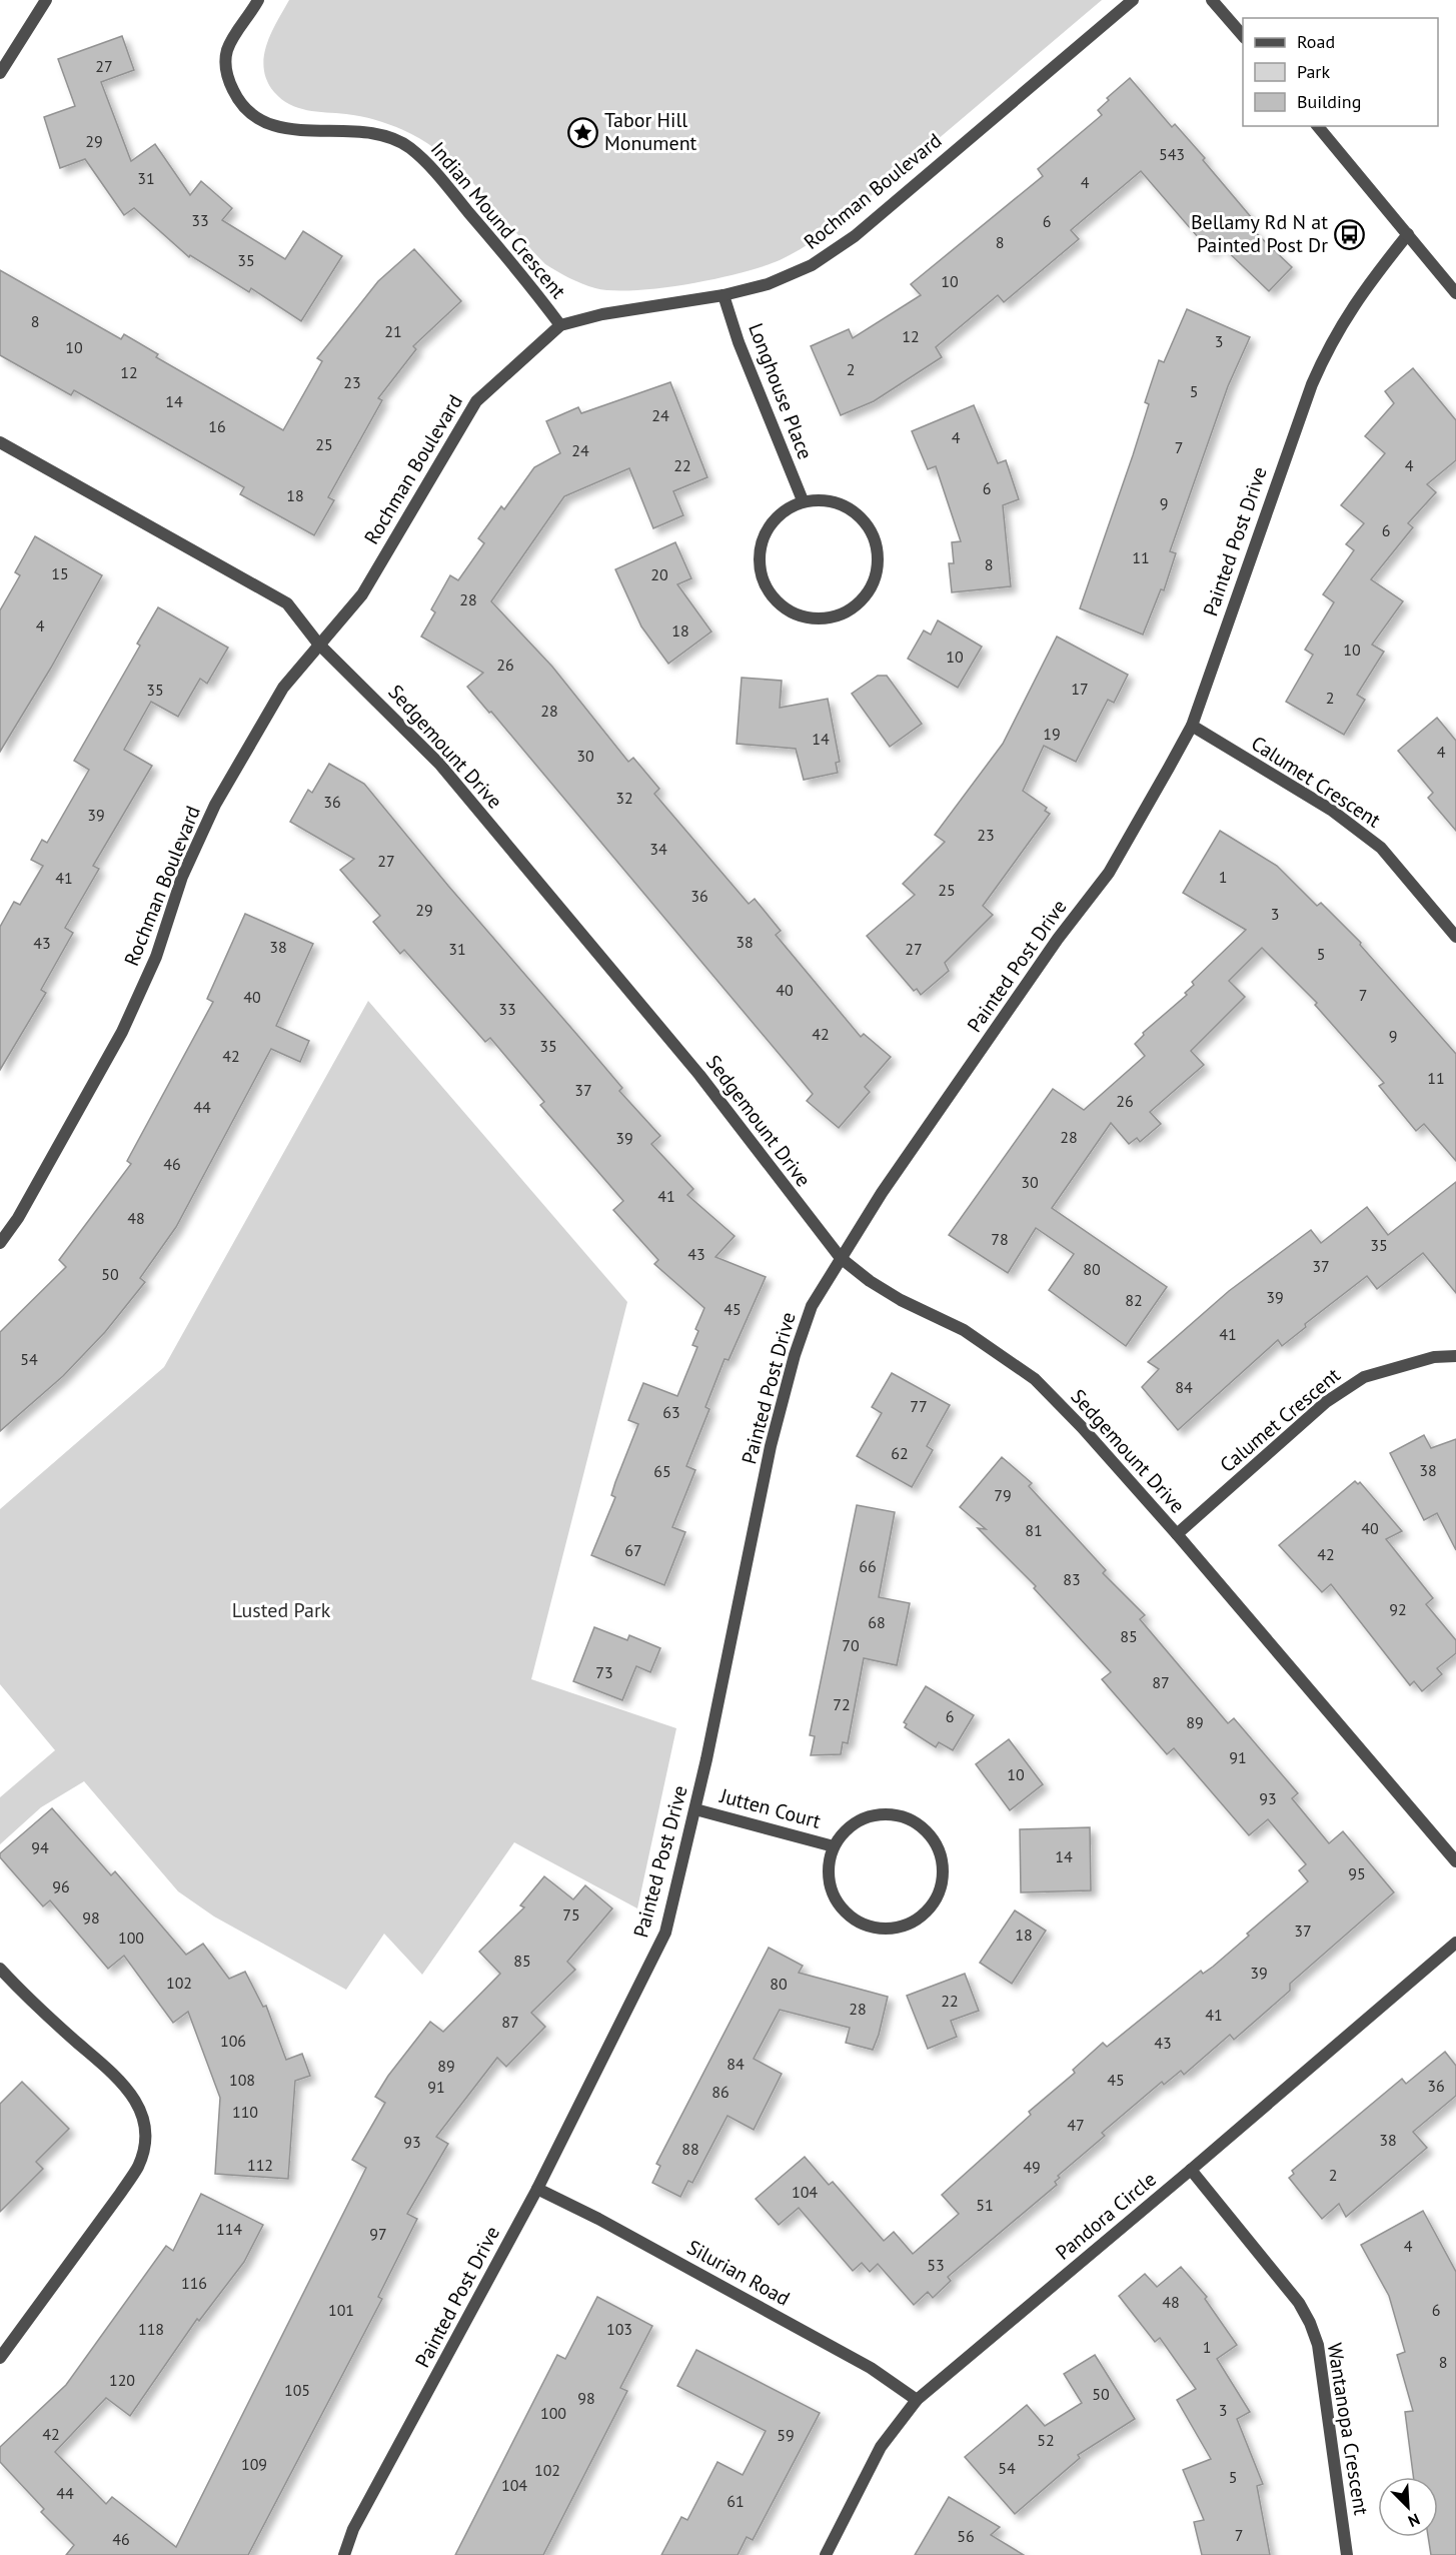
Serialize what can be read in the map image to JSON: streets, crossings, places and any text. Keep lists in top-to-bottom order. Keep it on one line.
{"streets":{"street":["Rochman Boulevard","Indian Mound Crescent","Longhouse Place","Painted Post Drive","Sedgemount Drive","Calumet Crescent","Jutten Court","Pandora Circle","Silurian Road","Wantanopa Crescent"]},"crossings":[["Rochman Boulevard","Indian Mound Crescent"],["Rochman Boulevard","Longhouse Place"],["Rochman Boulevard","Sedgemount Drive"],["Painted Post Drive","Sedgemount Drive"],["Painted Post Drive","Calumet Crescent"],["Painted Post Drive","Jutten Court"],["Painted Post Drive","Silurian Road"],["Sedgemount Drive","Calumet Crescent"],["Pandora Circle","Silurian Road"],["Pandora Circle","Wantanopa Crescent"]],"parks":["Lusted Park"],"places":{"place":["Tabor Hill Monument"],"bus stop":["Bellamy Rd N at Painted Post Dr"]},"house_numbers":["27","29","543","31","4","33","6","8","35","10","8","21","12","3","10","2","12","23","5","14","24","16","4","25","7","24","22","4","6","18","9","6","11","8","15","20","28","4","18","10","10","26","17","35","2","28","19","14","4","30","32","36","39","23","34","27","1","41","25","36","29","3","38","43","38","31","27","5","40","7","40","33","42","9","35","42","11","37","26","44","28","39","46","30","41","48","78","35","43","37","80","50","39","82","45","41","54","84","77","63","62","38","65","79","40","81","67","42","66","83","92","68","85","70","73","87","72","6","89","91","10","93","94","14","95","96","75","98","37","18","100","85","39","102","80","22","28","41","87","106","43","84","89","108","45","36","91","86","110","47","38","93","88","112","49","2","104","51","114","97","4","53","116","48","101","6","118","103","1","8","120","105","50","98","3","100","42","59","52","109","54","102","5","104","44","61","7","56","46"],"legend":["Road","Park","Building"],"north":"bottom right"}
